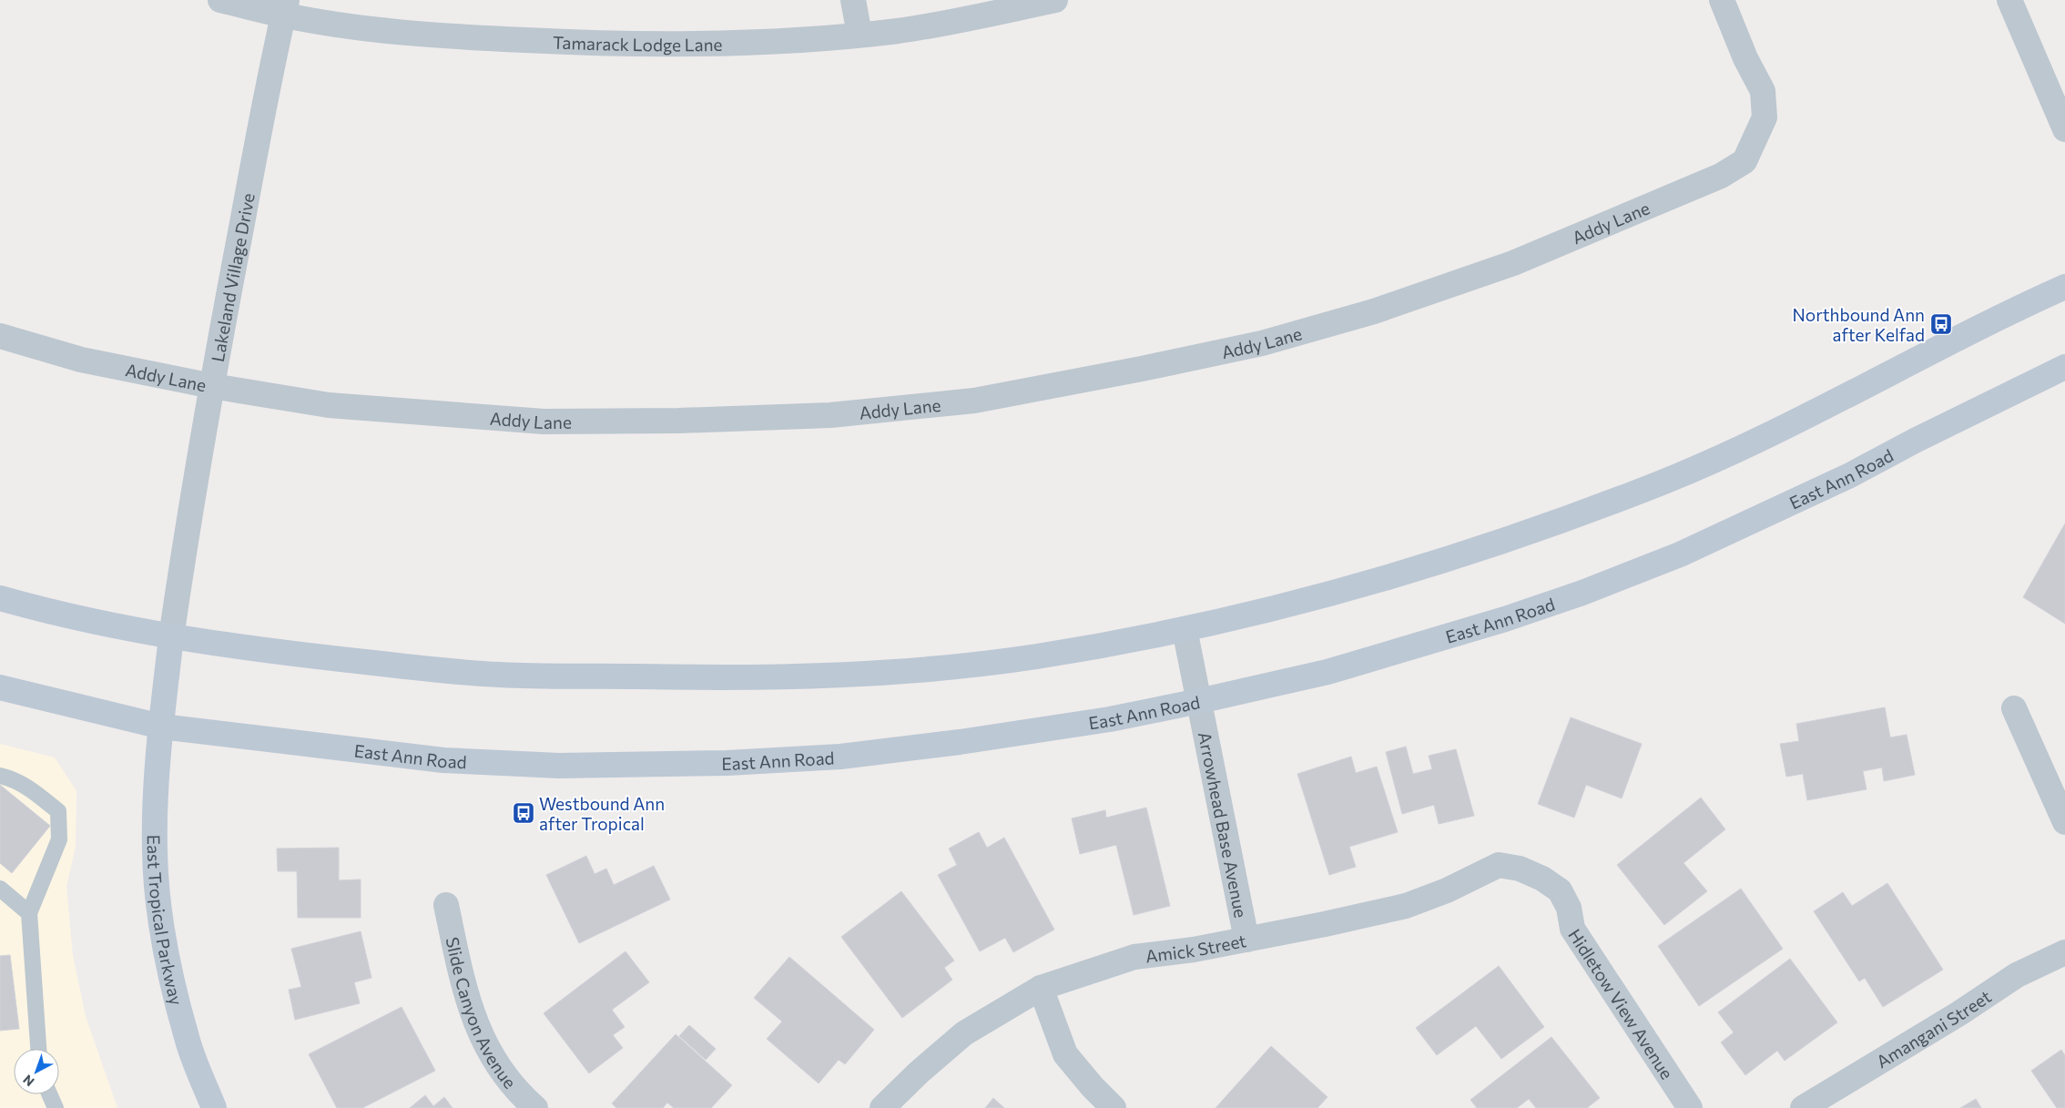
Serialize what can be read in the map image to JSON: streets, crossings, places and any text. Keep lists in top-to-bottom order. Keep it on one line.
{"streets":{"main road":["East Ann Road","East Tropical Parkway"],"street":["Tamarack Lodge Lane","Addy Lane","Lakeland Village Drive","Arrowhead Base Avenue","Amick Street","Hidletow View Avenue","Slide Canyon Avenue","Amangani Street"]},"crossings":[["Tamarack Lodge Lane","Lakeland Village Drive"],["Addy Lane","Lakeland Village Drive"],["Lakeland Village Drive","East Tropical Parkway"],["East Ann Road","Arrowhead Base Avenue"],["East Ann Road","East Tropical Parkway"],["Arrowhead Base Avenue","Amick Street"],["Amick Street","Hidletow View Avenue"]],"places":{"bus stop":["Northbound Ann after Kelfad","Westbound Ann after Tropical"]},"north":"bottom left"}
